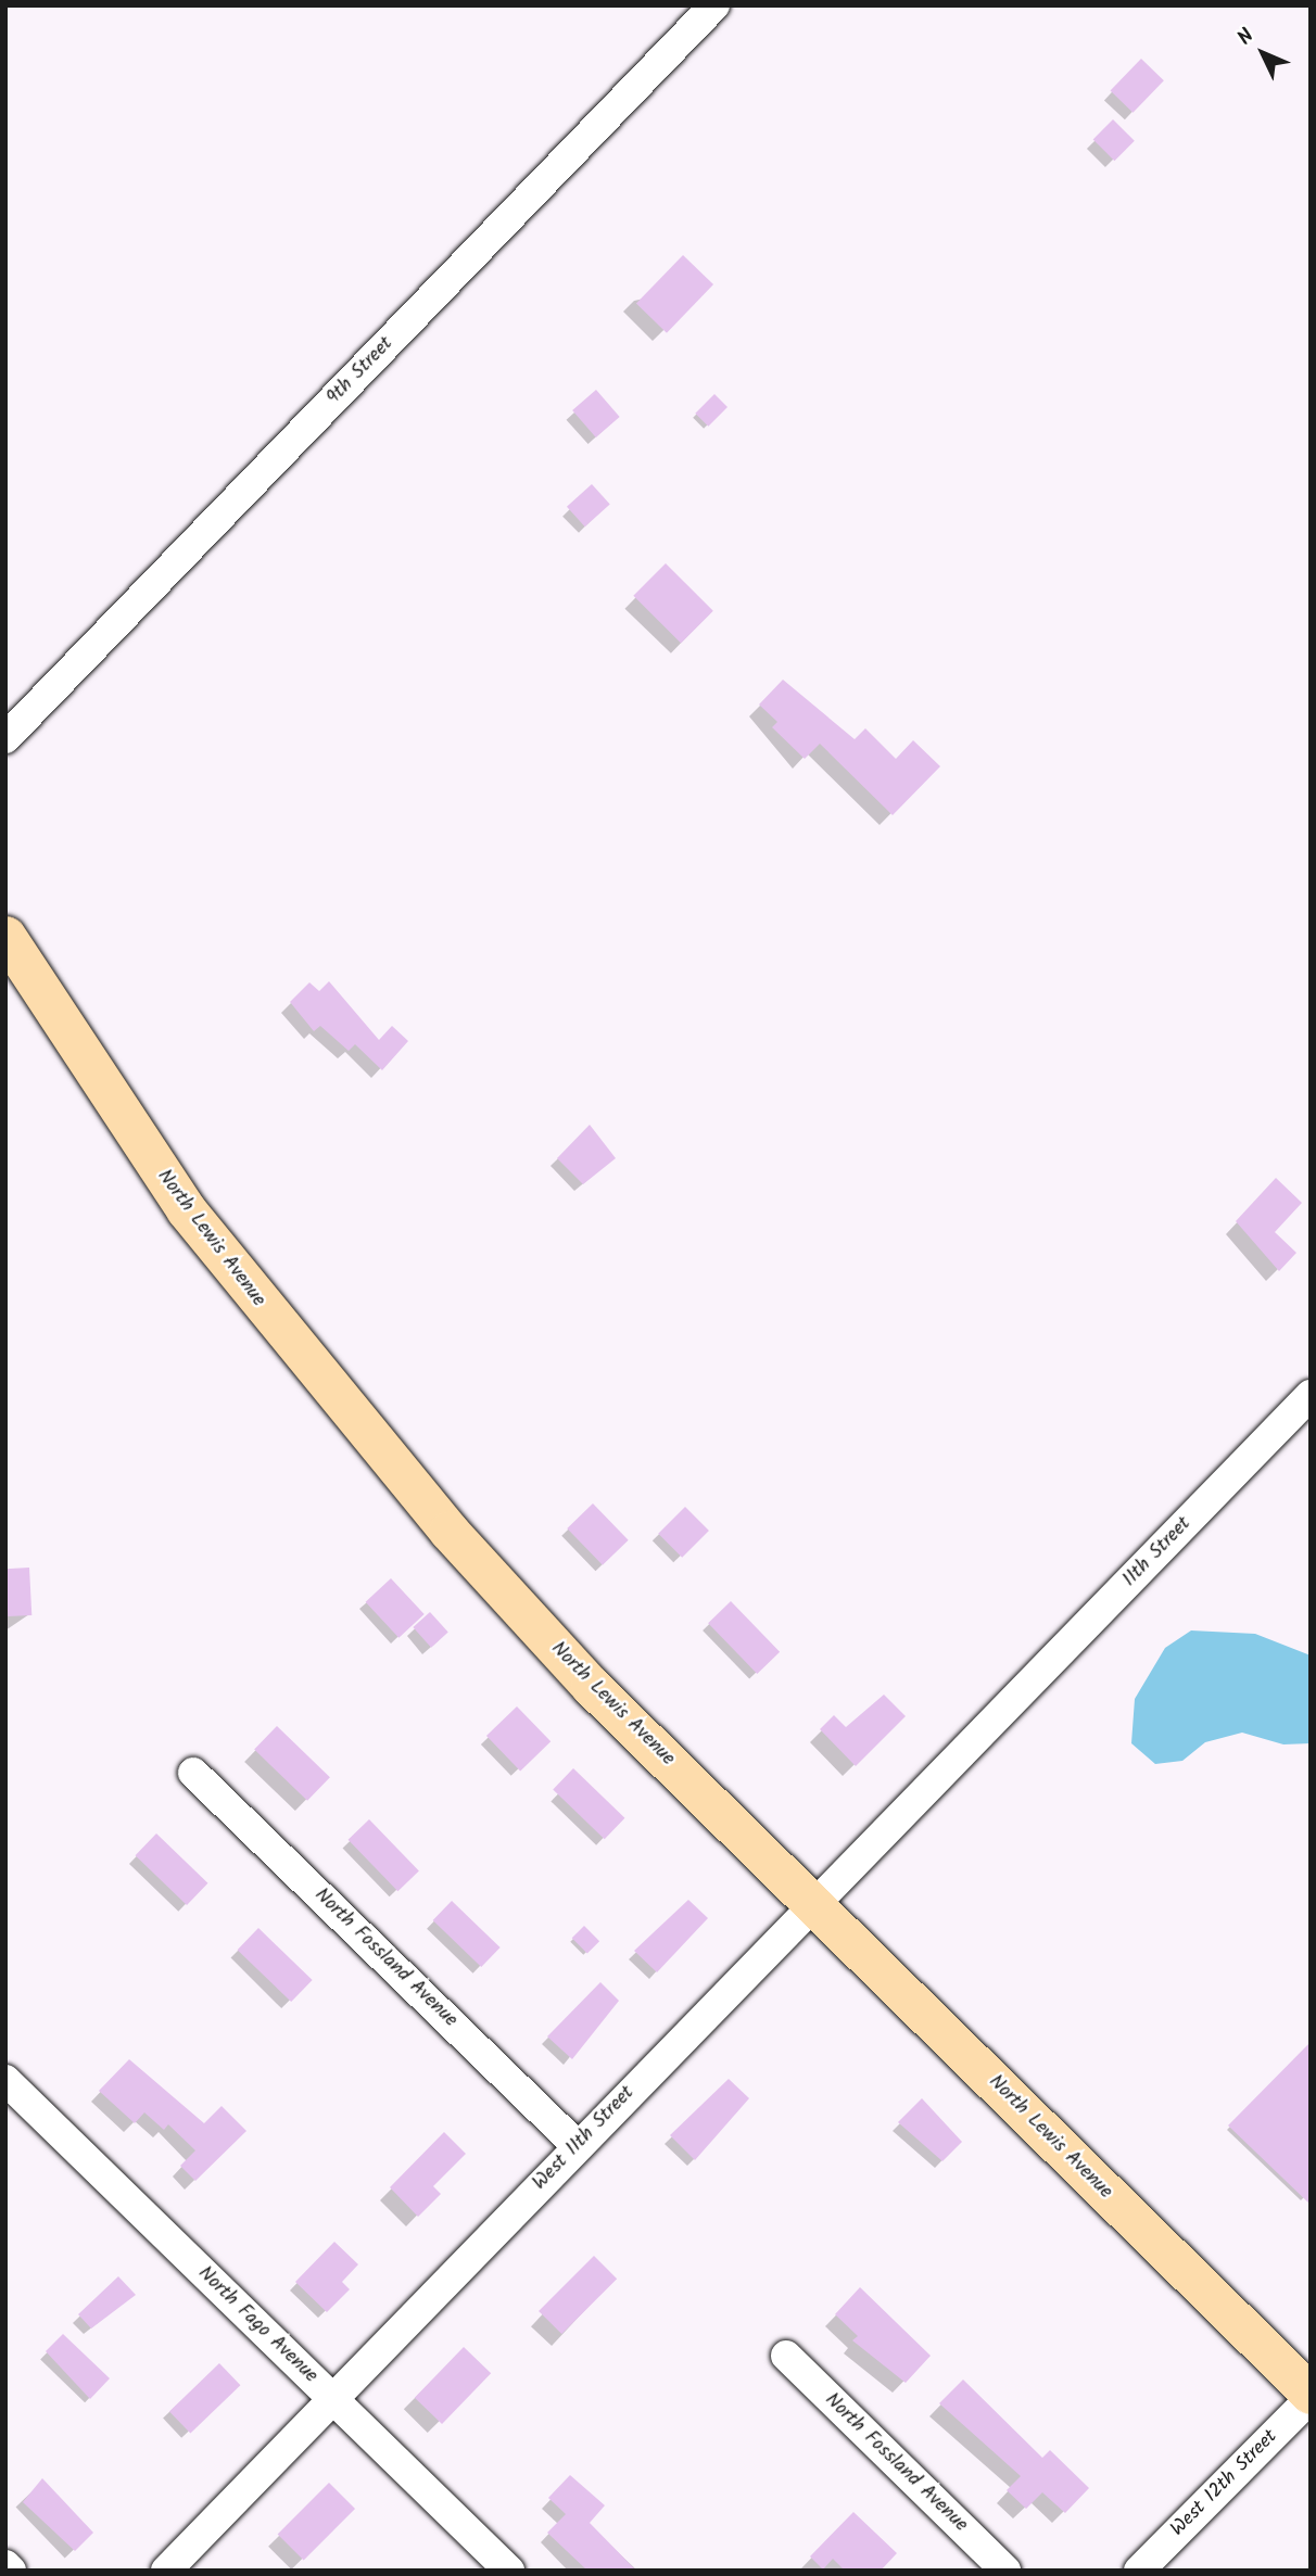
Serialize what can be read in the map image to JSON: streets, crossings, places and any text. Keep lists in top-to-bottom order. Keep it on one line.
{"streets":{"main road":["North Lewis Avenue"],"street":["9th Street","11th Street","North Fossland Avenue","West 11th Street","North Fago Avenue","West 12th Street"]},"crossings":[["North Lewis Avenue","West 11th Street"],["North Lewis Avenue","West 12th Street"],["11th Street","West 11th Street"],["North Fossland Avenue","West 11th Street"],["West 11th Street","North Fago Avenue"]],"north":"top left"}
